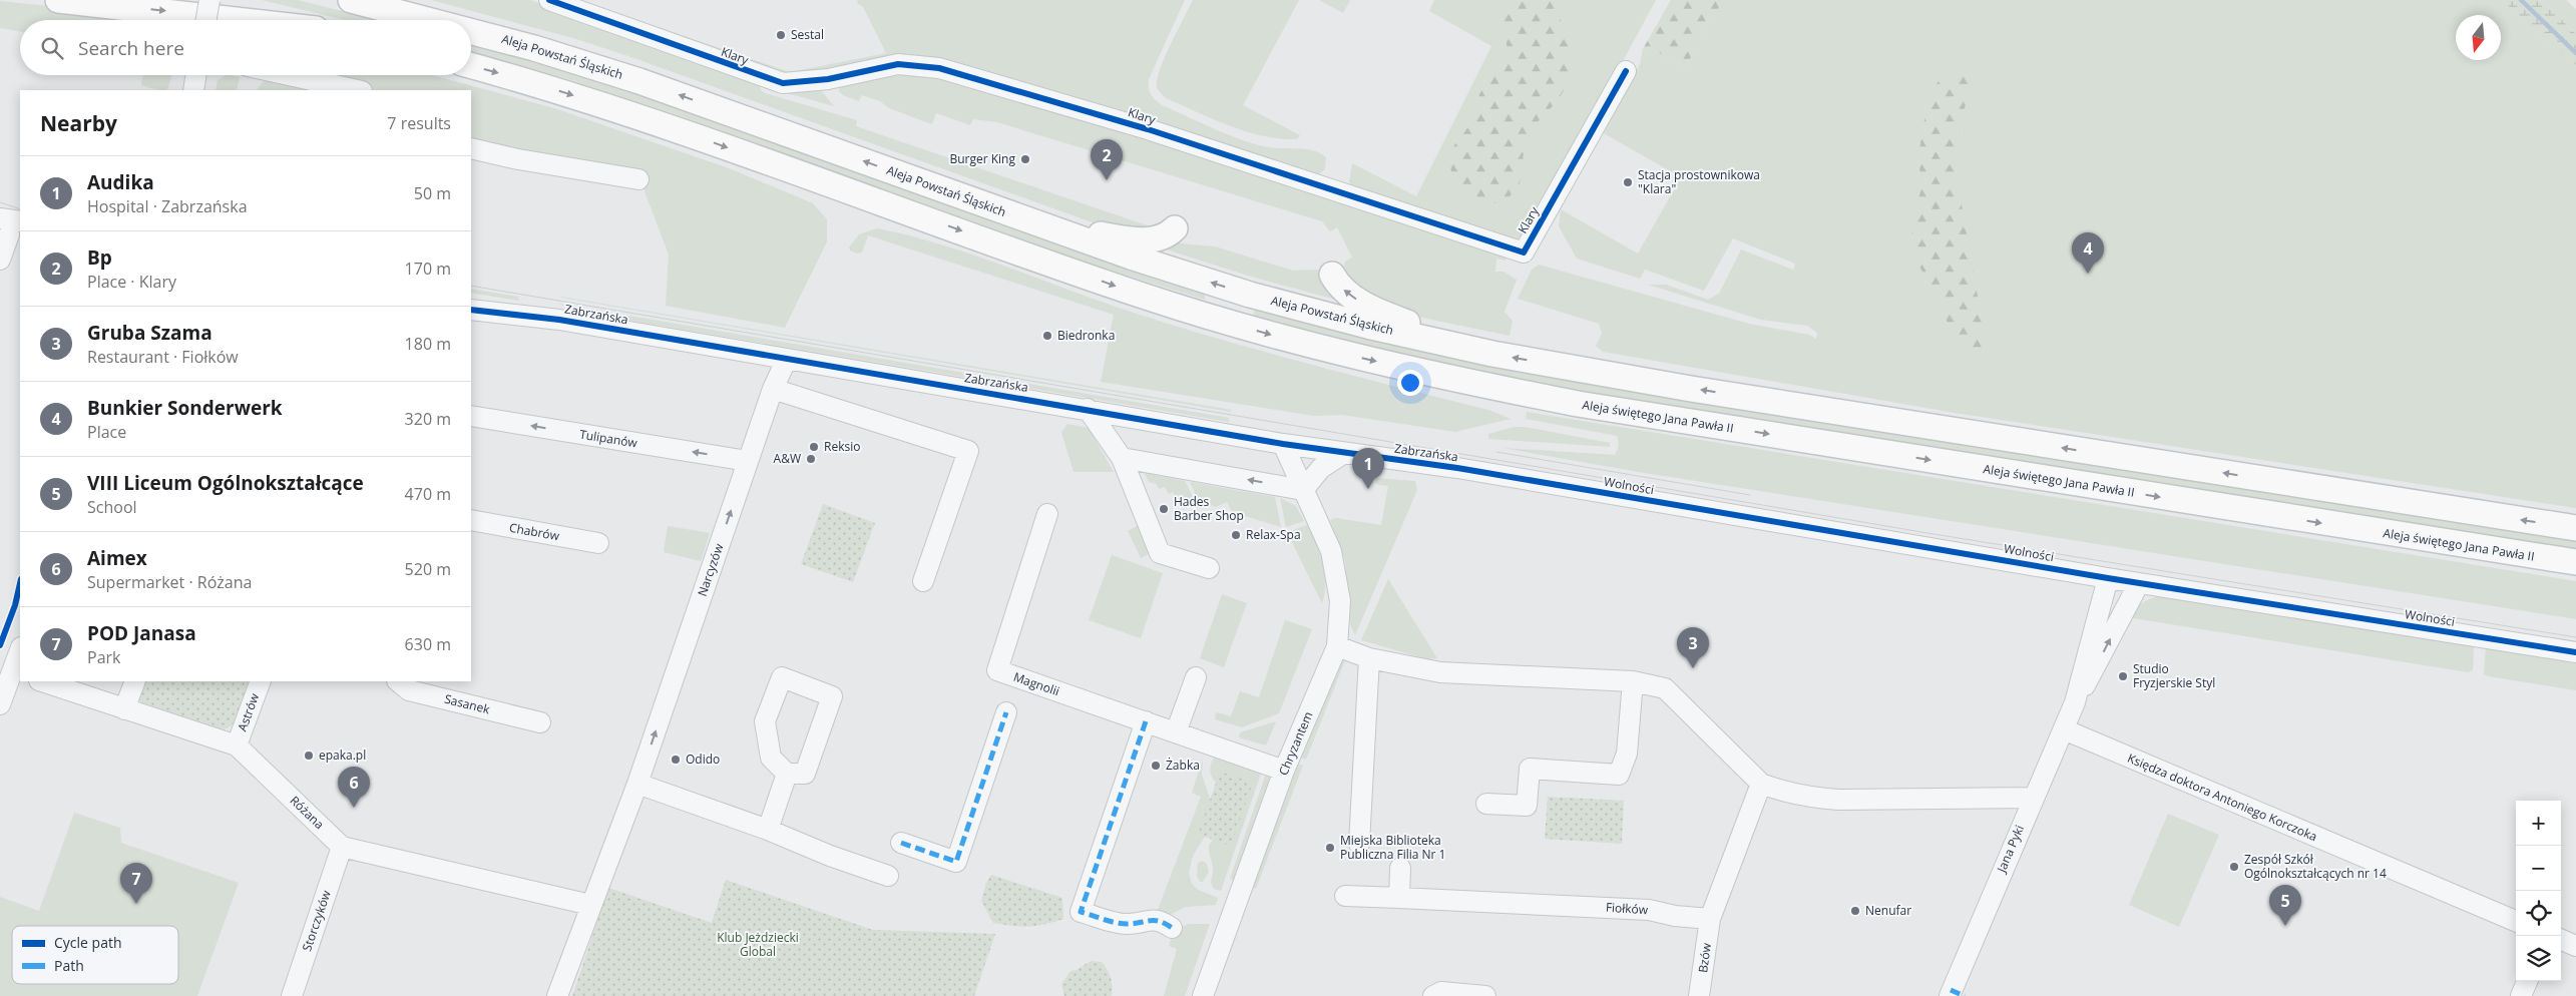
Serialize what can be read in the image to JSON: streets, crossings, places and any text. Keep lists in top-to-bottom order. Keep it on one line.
{"streets":{"main road":["Aleja Powstań Śląskich","Aleja świętego Jana Pawła II"],"street":["Klary","Zabrzańska","Tulipanów","Wolności","Chabrów","Narcyzów","Magnolii","Sasanek","Astrów","Chryzantem","Księdza doktora Antoniego Korczoka","Różana","Jana Pyki","Fiołków","Storczyków","Bzów"]},"crossings":[["Zabrzańska","Wolności"],["Zabrzańska","Narcyzów"],["Zabrzańska","Chryzantem"],["Tulipanów","Narcyzów"],["Wolności","Jana Pyki"],["Magnolii","Chryzantem"],["Astrów","Różana"],["Księdza doktora Antoniego Korczoka","Jana Pyki"],["Różana","Storczyków"],["Fiołków","Bzów"]],"one_way":["Aleja Powstań Śląskich","Aleja świętego Jana Pawła II","Tulipanów","Narcyzów"],"parks":["Klub Jeżdziecki Global"],"places":["Sestal","Burger King","Stacja prostownikowa \"Klara\"","Biedronka","Reksio","A&W","Hades Barber Shop","Relax-Spa","Studio Fryzjerskie Styl","epaka.pl","Odido","Żabka","Miejska Biblioteka Publiczna Filia Nr 1","Zespół Szkół Ogólnokształcących nr 14","Nenufar"],"legend":["Cycle path","Path"],"north":"bottom","page":{"search":"Search here","heading":["Nearby","7 results"],"pins":["2","4","1","3","6","7","5"],"list":[{"mark":"1","name":"Audika","note":"Hospital · Zabrzańska","value":"50 m"},{"mark":"2","name":"Bp","note":"Place · Klary","value":"170 m"},{"mark":"3","name":"Gruba Szama","note":"Restaurant · Fiołków","value":"180 m"},{"mark":"4","name":"Bunkier Sonderwerk","note":"Place","value":"320 m"},{"mark":"5","name":"VIII Liceum Ogólnokształcące","note":"School","value":"470 m"},{"mark":"6","name":"Aimex","note":"Supermarket · Różana","value":"520 m"},{"mark":"7","name":"POD Janasa","note":"Park","value":"630 m"}],"map_buttons":["+","−"]}}
